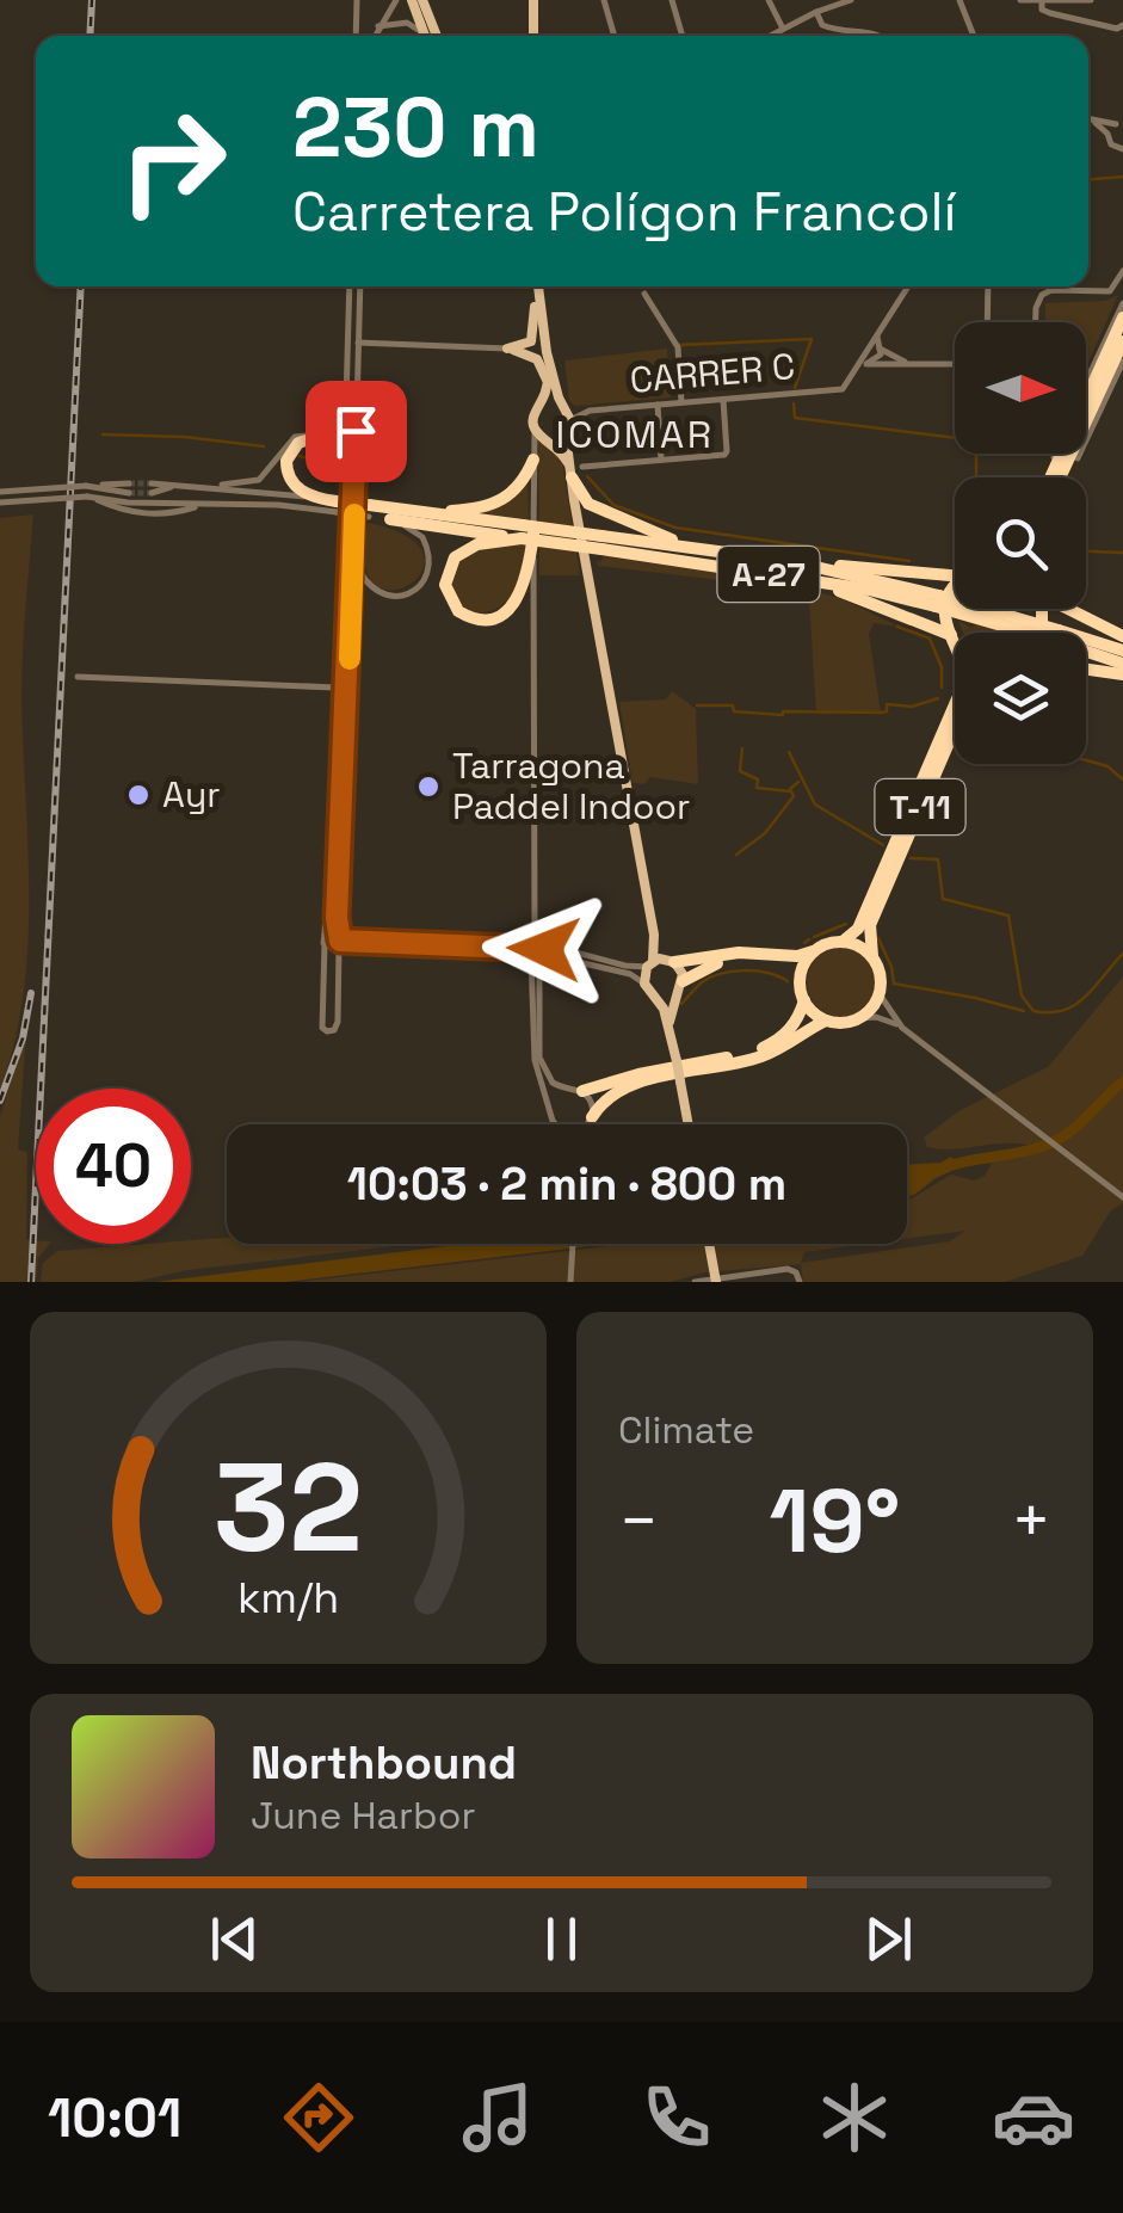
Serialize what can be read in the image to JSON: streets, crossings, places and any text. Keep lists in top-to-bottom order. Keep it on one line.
{"streets":{"highway":["A-27","T-11"],"street":["CARRER C"]},"districts":["ICOMAR"],"places":["Tarragona Paddel Indoor","Ayr"],"north":"right","page":{"turn":["230 m","Carretera Polígon Francolí"],"limit":"40","trip":"10:03 · 2 min · 800 m","tile":"Climate","heat":["−","19°","+"],"song":["Northbound","June Harbor"],"tabs":"10:01","gauge":["32","km/h"]}}
